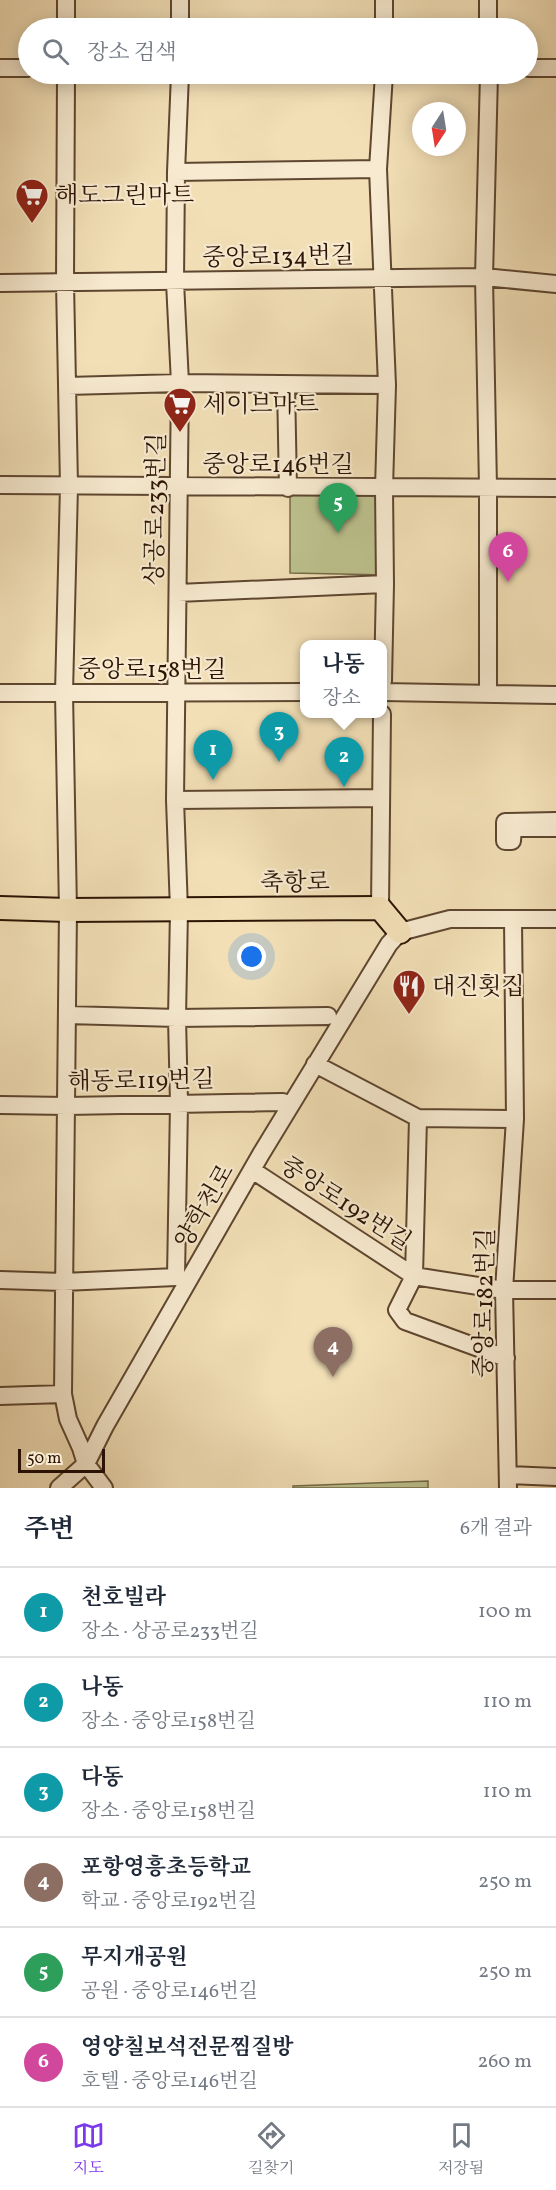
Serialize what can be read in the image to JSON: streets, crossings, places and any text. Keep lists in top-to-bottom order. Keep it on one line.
{"streets":{"main road":["축항로"],"street":["중앙로134번길","중앙로146번길","상공로233번길","중앙로158번길","해동로119번길","중앙로192번길","양학천로","중앙로182번길"]},"crossings":[["중앙로134번길","상공로233번길"],["중앙로146번길","상공로233번길"],["상공로233번길","중앙로158번길"],["상공로233번길","축항로"],["해동로119번길","양학천로"],["중앙로192번길","양학천로"],["중앙로192번길","중앙로182번길"]],"places":{"supermarket":["해도그린마트","세이브마트"],"restaurant":["대진횟집"]},"scale_bar":"50 m","north":"bottom","page":{"search":"장소 검색","pins":["5","6","3","1","2","4"],"popup":["나동","장소"],"scale":"50 m","heading":["주변","6개 결과"],"list":[{"mark":"1","name":"천호빌라","note":"장소 · 상공로233번길","value":"100 m"},{"mark":"2","name":"나동","note":"장소 · 중앙로158번길","value":"110 m"},{"mark":"3","name":"다동","note":"장소 · 중앙로158번길","value":"110 m"},{"mark":"4","name":"포항영흥초등학교","note":"학교 · 중앙로192번길","value":"250 m"},{"mark":"5","name":"무지개공원","note":"공원 · 중앙로146번길","value":"250 m"},{"mark":"6","name":"영양칠보석전문찜질방","note":"호텔 · 중앙로146번길","value":"260 m"}],"nav":["지도","길찾기","저장됨"]}}
